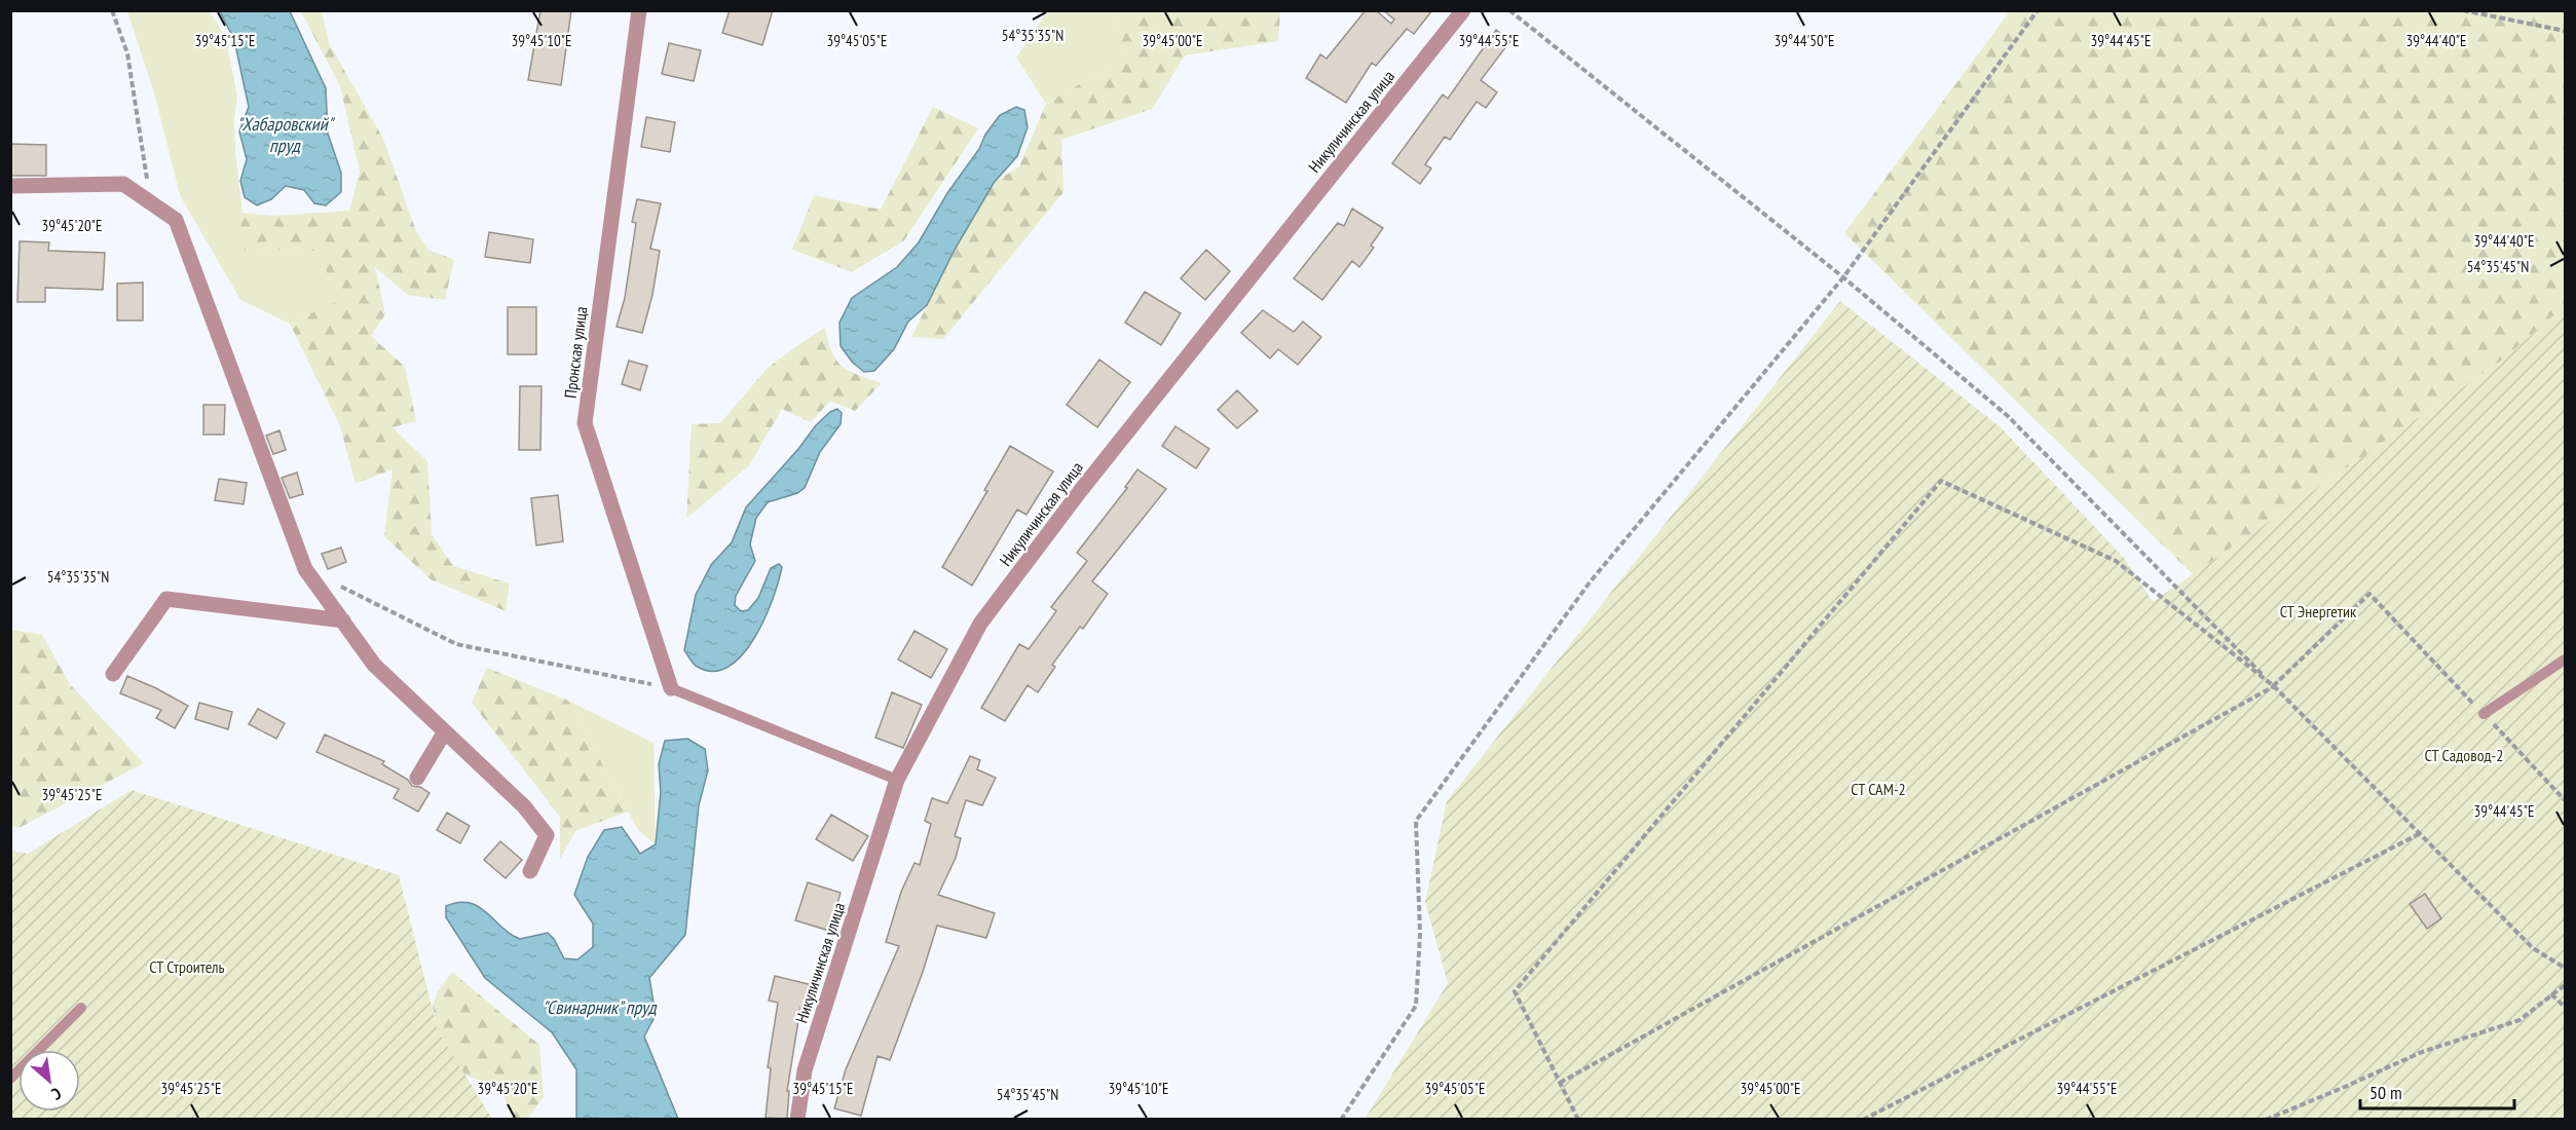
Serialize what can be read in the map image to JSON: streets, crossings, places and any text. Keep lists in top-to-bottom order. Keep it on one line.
{"streets":{"street":["Никуличинская улица","Пронская улица"]},"water":["\"Хабаровский\" пруд","\"Свинарник\" пруд"],"parks":["СТ Энергетик","СТ Садовод-2","СТ САМ-2","СТ Строитель"],"scale_bar":"50 m","north":"bottom right","coordinates":["54°35'35\"N","39°45'15\"E","39°45'10\"E","39°45'05\"E","39°45'00\"E","39°44'55\"E","39°44'50\"E","39°44'45\"E","39°44'40\"E","39°45'20\"E","54°35'45\"N","39°45'25\"E"]}
